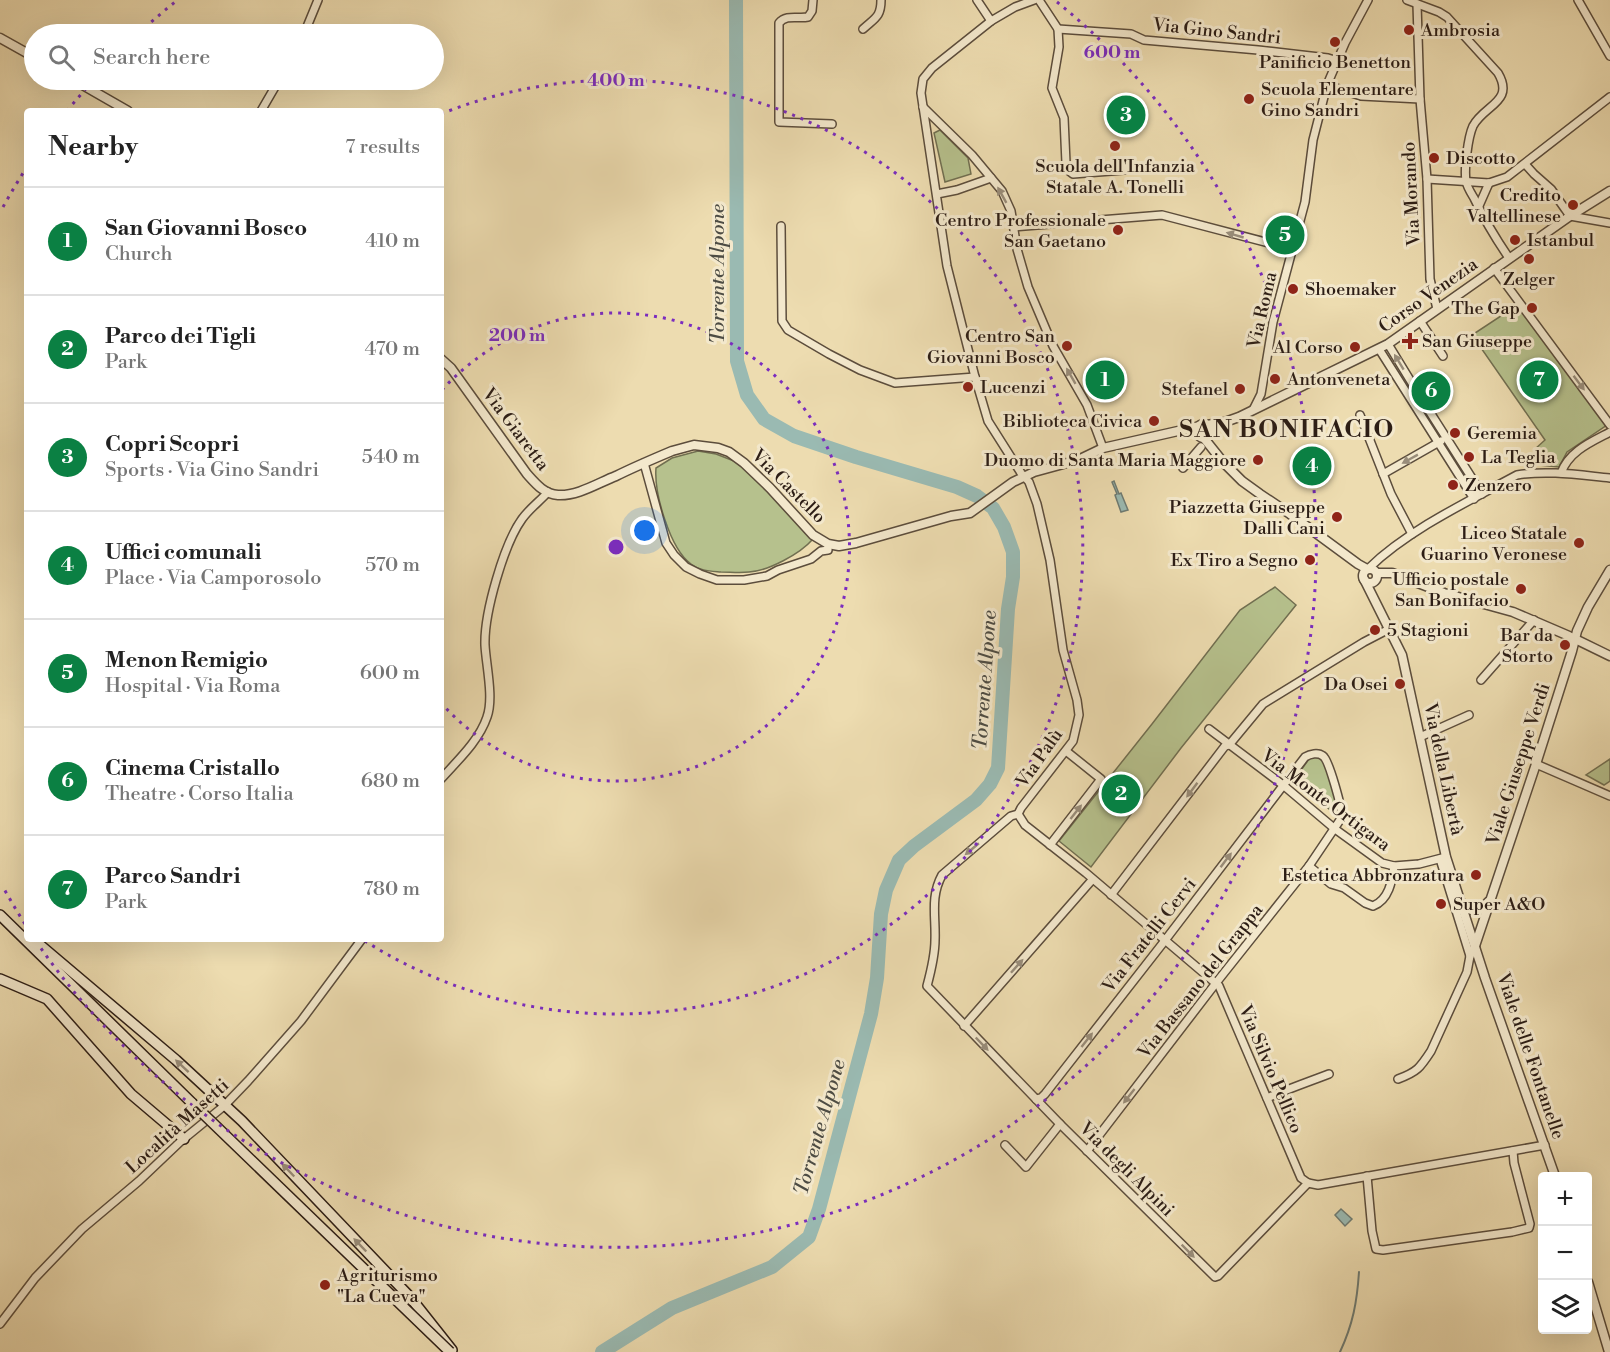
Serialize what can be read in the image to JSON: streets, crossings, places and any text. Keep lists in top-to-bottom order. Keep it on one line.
{"streets":{"street":["Via Gino Sandri","Via Morando","Corso Venezia","Via Roma","Via Giaretta","Via Castello","Via Palù","Viale Giuseppe Verdi","Via della Libertà","Via Monte Ortigara","Via Fratelli Cervi","Via Bassano del Grappa","Viale delle Fontanelle","Via Silvio Pellico","Località Masetti","Via degli Alpini"]},"crossings":[["Via Gino Sandri","Via Roma"],["Via Morando","Corso Venezia"],["Corso Venezia","Via Roma"],["Corso Venezia","Via Castello"],["Via Giaretta","Via Castello"],["Via Castello","Via Palù"],["Via Palù","Via Silvio Pellico"],["Via Palù","Via degli Alpini"],["Viale Giuseppe Verdi","Via della Libertà"],["Viale Giuseppe Verdi","Viale delle Fontanelle"],["Via della Libertà","Via Monte Ortigara"],["Via della Libertà","Viale delle Fontanelle"],["Via Monte Ortigara","Via Fratelli Cervi"],["Via Monte Ortigara","Via Bassano del Grappa"],["Via Fratelli Cervi","Via Bassano del Grappa"],["Via Fratelli Cervi","Via Silvio Pellico"],["Via Fratelli Cervi","Via degli Alpini"],["Via Bassano del Grappa","Via Silvio Pellico"],["Via Bassano del Grappa","Via degli Alpini"],["Via Silvio Pellico","Via degli Alpini"]],"one_way":["Via Fratelli Cervi","Via Bassano del Grappa"],"districts":["SAN BONIFACIO"],"water":["Torrente Alpone"],"places":{"other":["Ambrosia","Panificio Benetton","Scuola Elementare Gino Sandri","Scuola dell'Infanzia Statale A. Tonelli","Discotto","Credito Valtellinese","Centro Professionale San Gaetano","Istanbul","Zelger","Shoemaker","The Gap","Centro San Giovanni Bosco","Al Corso","Antonveneta","Lucenzi","Stefanel","Biblioteca Civica","Geremia","La Teglia","Duomo di Santa Maria Maggiore","Zenzero","Piazzetta Giuseppe Dalli Cani","Liceo Statale Guarino Veronese","Ex Tiro a Segno","Ufficio postale San Bonifacio","5 Stagioni","Bar da Storto","Da Osei","Estetica Abbronzatura","Super A&O","Agriturismo \"La Cueva\""],"health":["San Giuseppe"]},"page":{"search":"Search here","pins":["3","5","1","7","6","4","2"],"heading":["Nearby","7 results"],"list":[{"mark":"1","name":"San Giovanni Bosco","note":"Church","value":"410 m"},{"mark":"2","name":"Parco dei Tigli","note":"Park","value":"470 m"},{"mark":"3","name":"Copri Scopri","note":"Sports · Via Gino Sandri","value":"540 m"},{"mark":"4","name":"Uffici comunali","note":"Place · Via Camporosolo","value":"570 m"},{"mark":"5","name":"Menon Remigio","note":"Hospital · Via Roma","value":"600 m"},{"mark":"6","name":"Cinema Cristallo","note":"Theatre · Corso Italia","value":"680 m"},{"mark":"7","name":"Parco Sandri","note":"Park","value":"780 m"}],"map_buttons":["+","−"]},"rings":["600 m","400 m","200 m"]}
